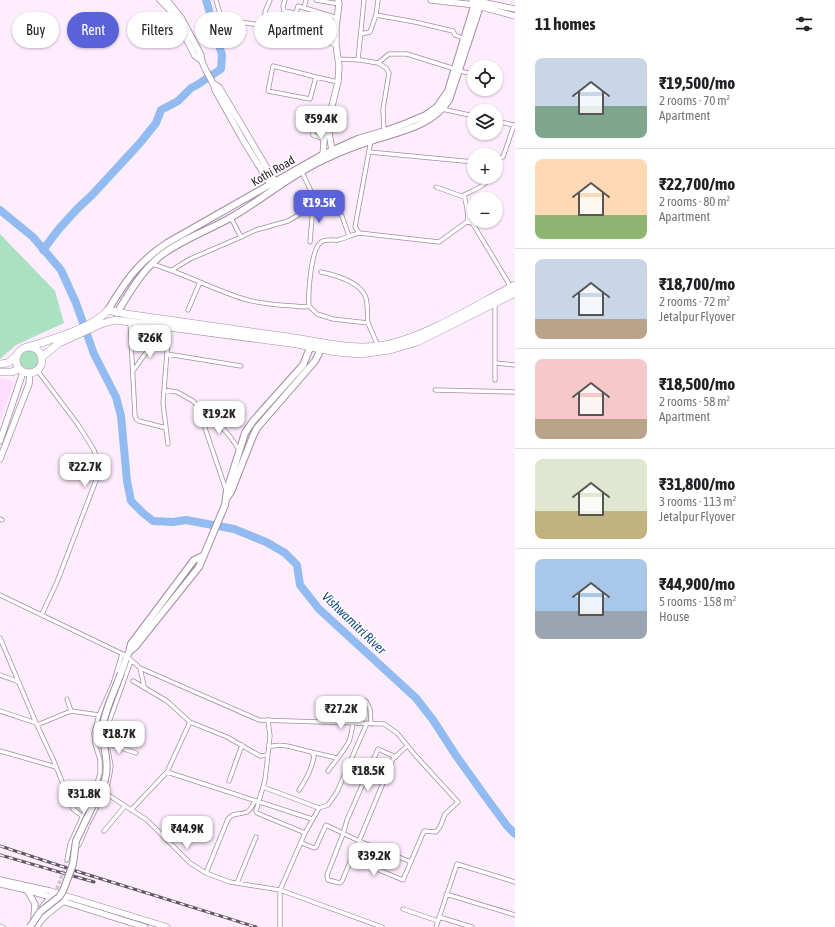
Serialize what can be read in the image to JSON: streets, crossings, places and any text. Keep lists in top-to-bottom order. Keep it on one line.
{"streets":{"main road":["Kothi Road"]},"water":["Vishwamitri River"],"page":{"heading":"11 homes","chip":["Buy","Rent","Filters","New","Apartment"],"list":[{"name":"₹19,500/mo","note":"2 rooms · 70 m² · Apartment"},{"name":"₹22,700/mo","note":"2 rooms · 80 m² · Apartment"},{"name":"₹18,700/mo","note":"2 rooms · 72 m² · Jetalpur Flyover"},{"name":"₹18,500/mo","note":"2 rooms · 58 m² · Apartment"},{"name":"₹31,800/mo","note":"3 rooms · 113 m² · Jetalpur Flyover"},{"name":"₹44,900/mo","note":"5 rooms · 158 m² · House"}],"map_buttons":["+","−"],"price":["₹59.4K","₹19.5K","₹26K","₹19.2K","₹22.7K","₹27.2K","₹18.7K","₹18.5K","₹31.8K","₹44.9K","₹39.2K"]}}
